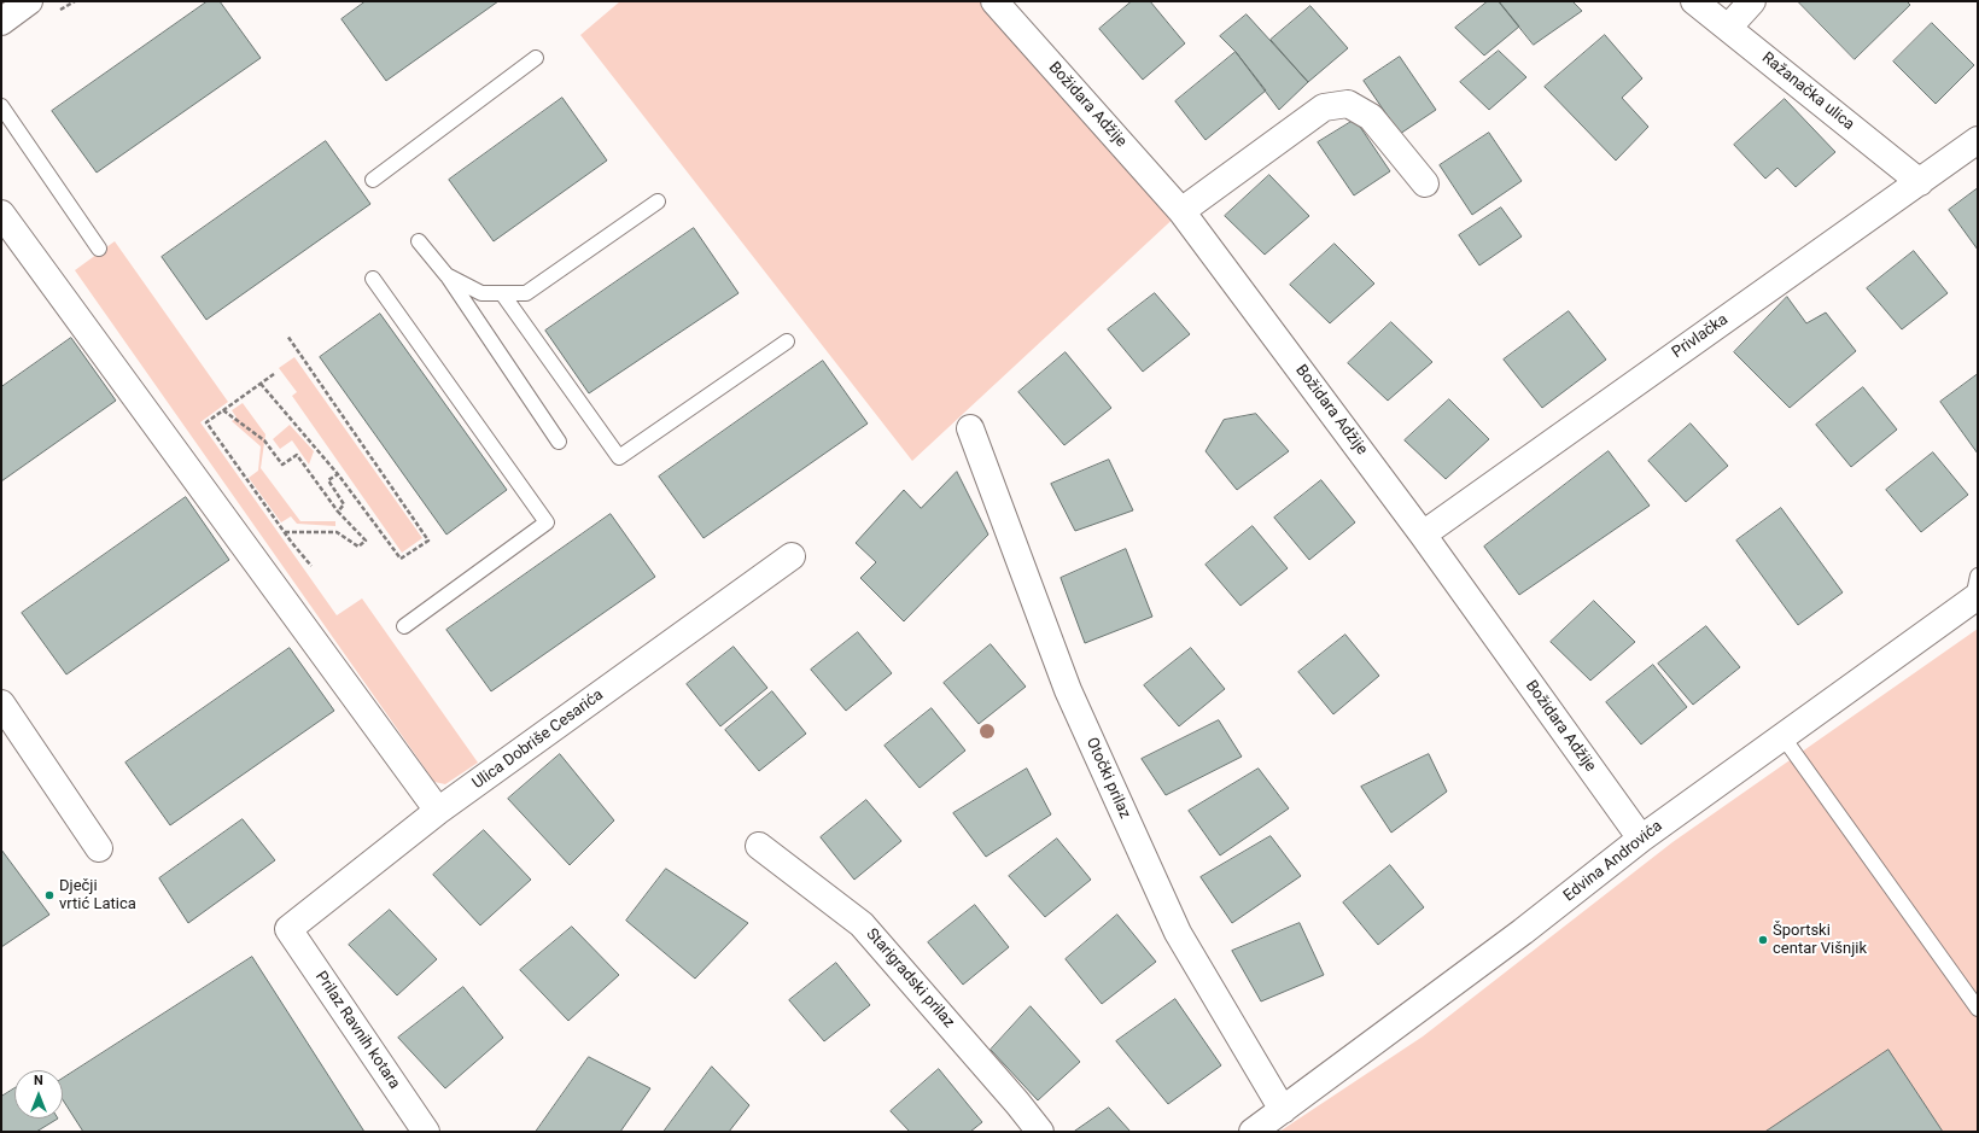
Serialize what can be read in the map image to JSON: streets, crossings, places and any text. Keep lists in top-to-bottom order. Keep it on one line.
{"streets":{"street":["Ražanačka ulica","Božidara Adžije","Privlačka","Ulica Dobriše Cesarića","Otočki prilaz","Edvina Androvića","Starigradski prilaz","Prilaz Ravnih kotara"]},"crossings":[["Ražanačka ulica","Privlačka"],["Božidara Adžije","Privlačka"],["Božidara Adžije","Edvina Androvića"],["Ulica Dobriše Cesarića","Prilaz Ravnih kotara"],["Otočki prilaz","Edvina Androvića"]],"places":["Dječji vrtić Latica","Športski centar Višnjik"],"north":"top"}
